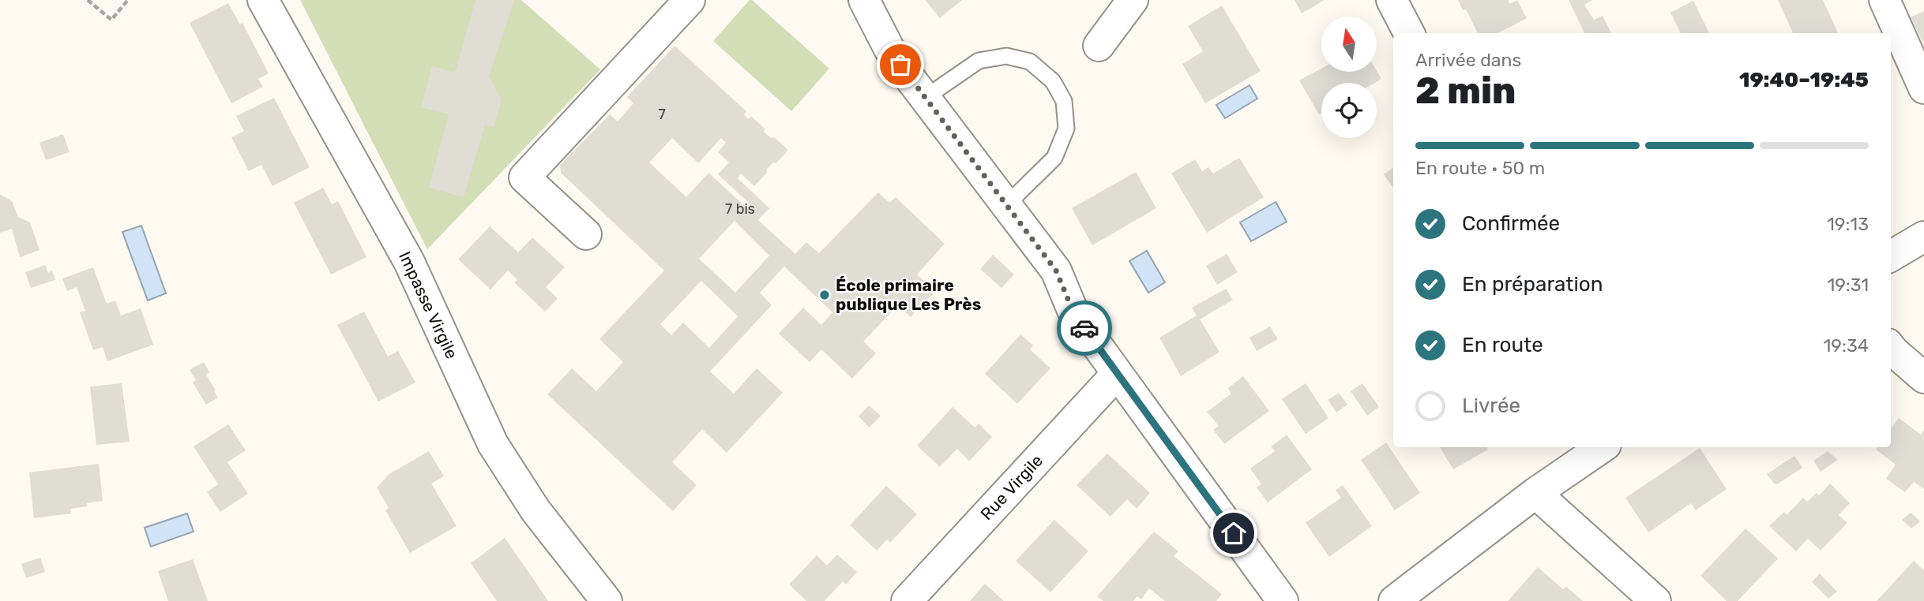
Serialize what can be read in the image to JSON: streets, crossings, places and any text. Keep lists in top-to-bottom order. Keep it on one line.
{"streets":{"street":["Impasse Virgile","Rue Virgile"]},"places":["École primaire publique Les Près"],"house_numbers":["7","7 bis"],"north":"top","page":{"heading":["2 min","Arrivée dans","19:40–19:45"],"bar":"En route · 50 m","list":[["Confirmée","19:13"],["En préparation","19:31"],["En route","19:34"],"Livrée"]}}
